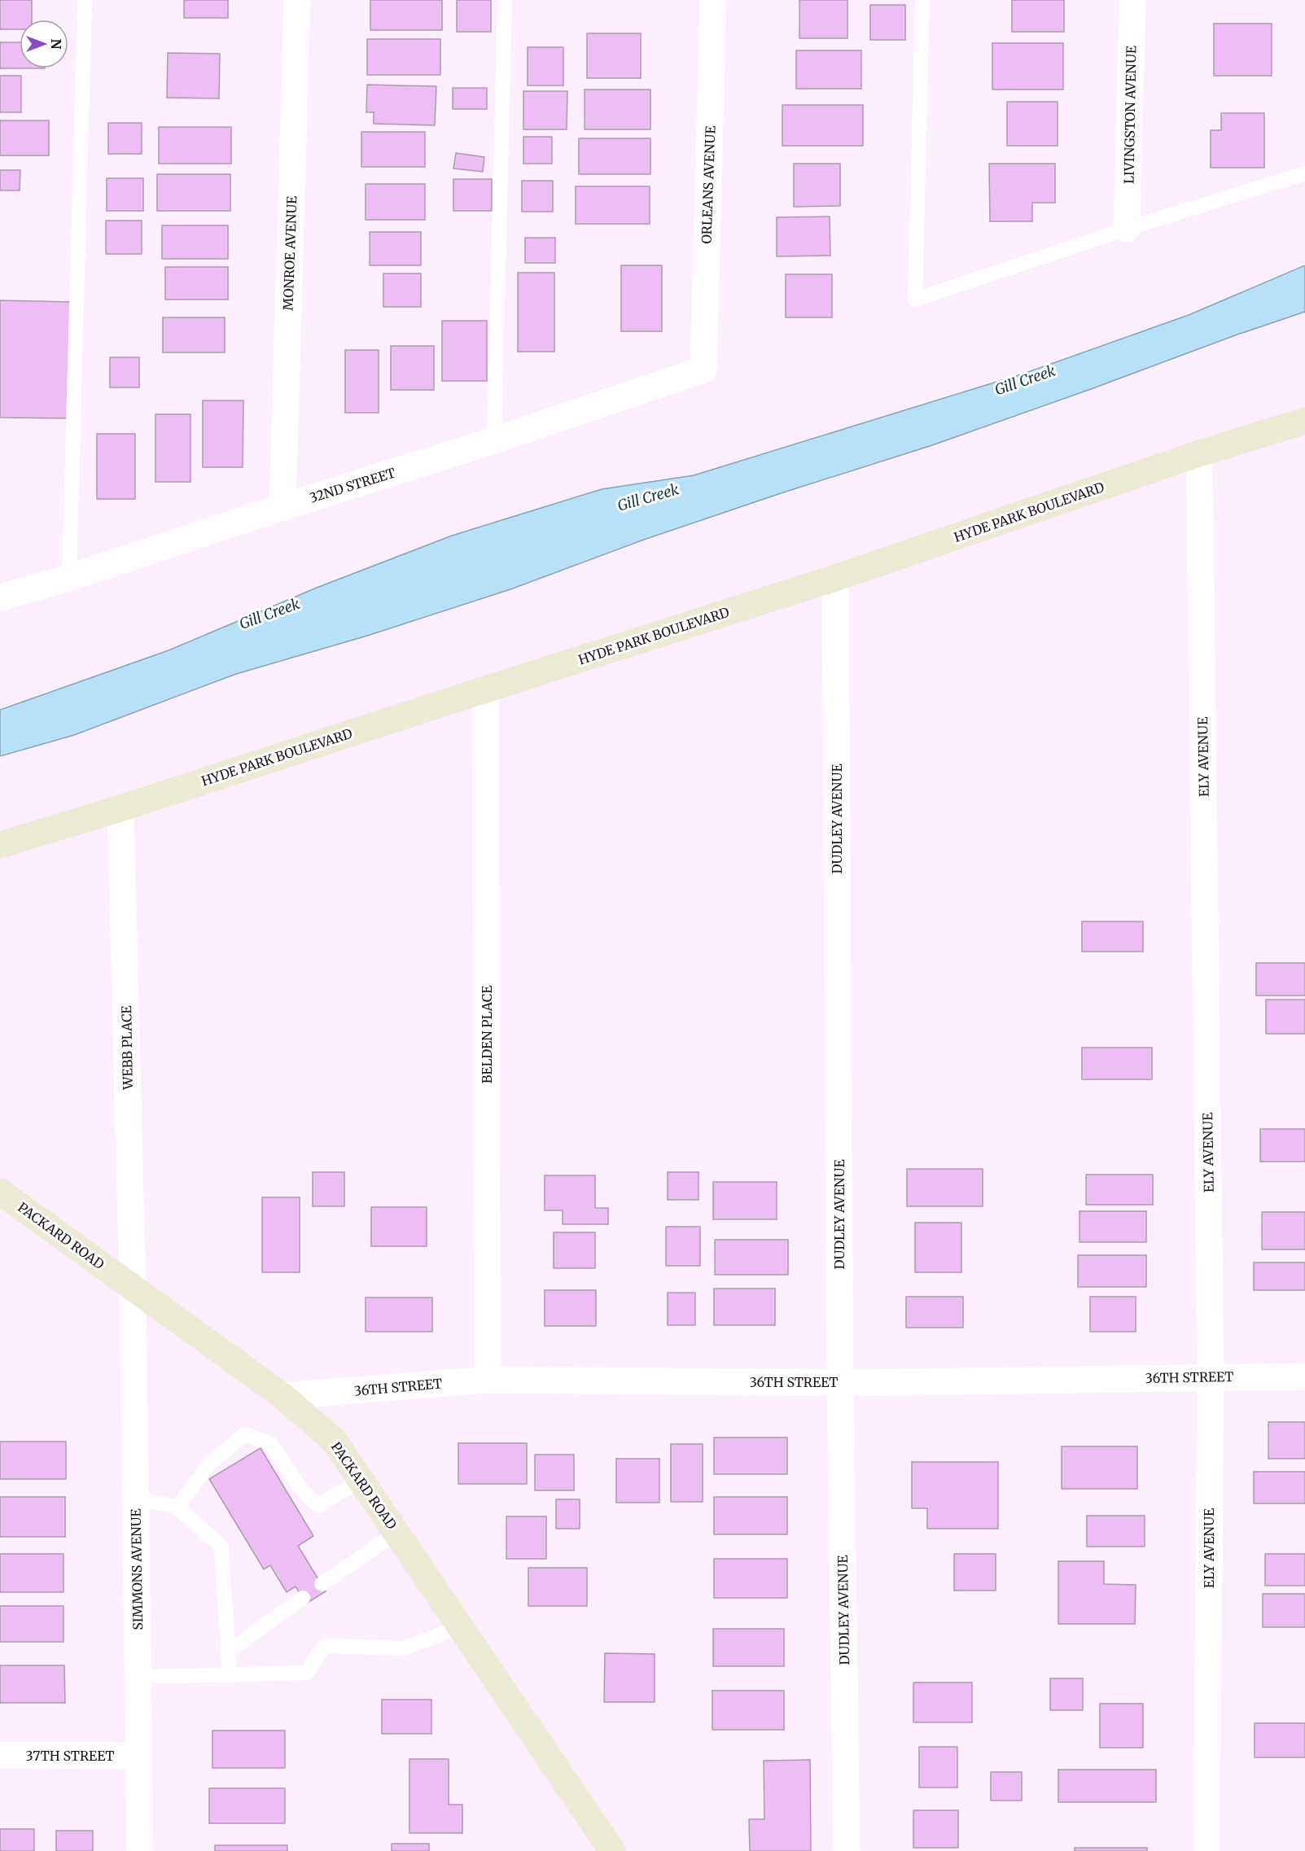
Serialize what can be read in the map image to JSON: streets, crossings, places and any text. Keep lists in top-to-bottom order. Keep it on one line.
{"streets":{"main road":["HYDE PARK BOULEVARD","PACKARD ROAD"],"street":["LIVINGSTON AVENUE","ORLEANS AVENUE","MONROE AVENUE","32ND STREET","ELY AVENUE","DUDLEY AVENUE","BELDEN PLACE","WEBB PLACE","36TH STREET","SIMMONS AVENUE","37TH STREET"]},"crossings":[["ORLEANS AVENUE","32ND STREET"],["MONROE AVENUE","32ND STREET"],["HYDE PARK BOULEVARD","ELY AVENUE"],["HYDE PARK BOULEVARD","DUDLEY AVENUE"],["HYDE PARK BOULEVARD","BELDEN PLACE"],["HYDE PARK BOULEVARD","WEBB PLACE"],["ELY AVENUE","36TH STREET"],["DUDLEY AVENUE","36TH STREET"],["BELDEN PLACE","36TH STREET"],["WEBB PLACE","PACKARD ROAD"],["WEBB PLACE","SIMMONS AVENUE"],["PACKARD ROAD","36TH STREET"],["PACKARD ROAD","SIMMONS AVENUE"],["SIMMONS AVENUE","37TH STREET"]],"water":["Gill Creek"],"north":"right"}
